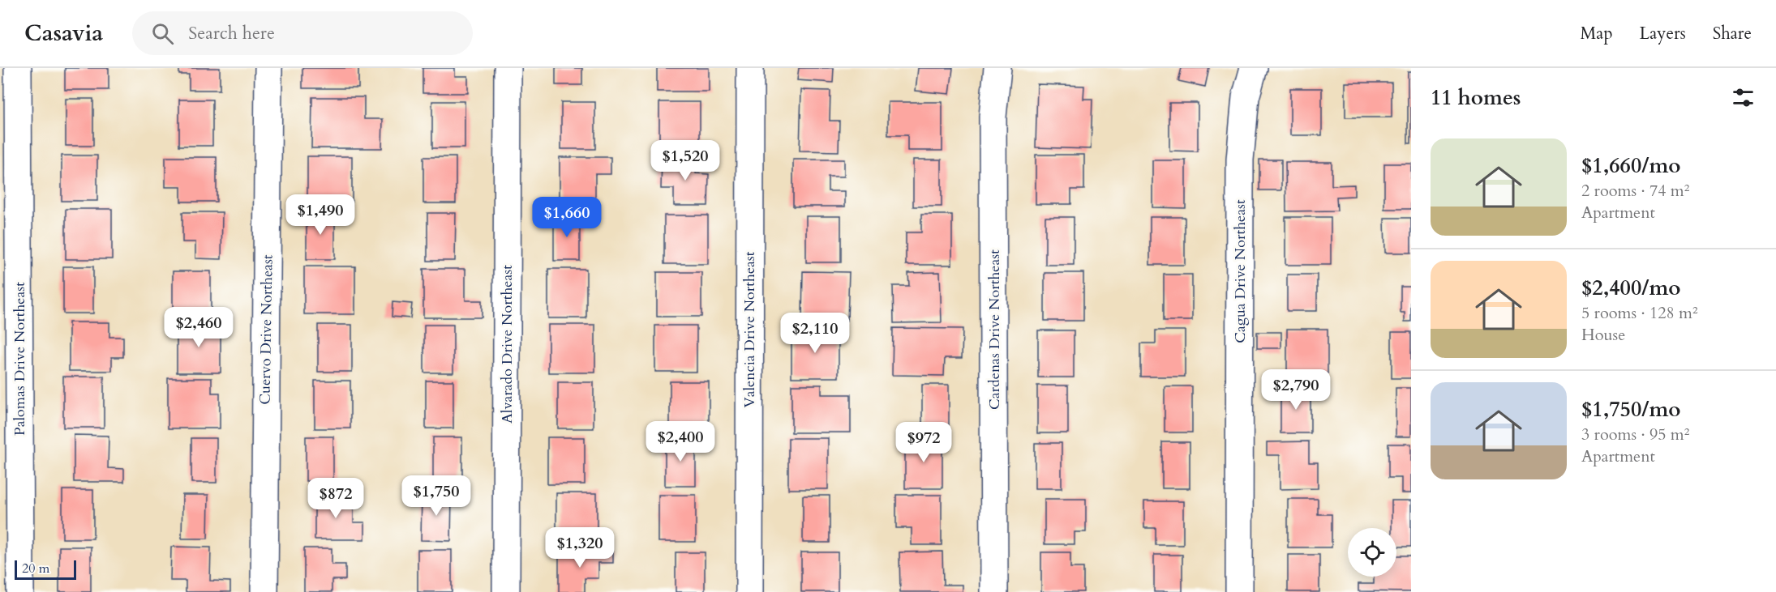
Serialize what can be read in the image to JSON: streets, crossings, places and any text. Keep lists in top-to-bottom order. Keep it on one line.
{"streets":{"street":["Cagua Drive Northeast","Cuervo Drive Northeast","Valencia Drive Northeast","Cardenas Drive Northeast","Alvarado Drive Northeast","Palomas Drive Northeast"]},"scale_bar":"20 m","page":{"header":"Casavia","search":"Search here","nav":["Map","Layers","Share"],"heading":"11 homes","list":[{"name":"$1,660/mo","note":"2 rooms · 74 m² · Apartment"},{"name":"$2,400/mo","note":"5 rooms · 128 m² · House"},{"name":"$1,750/mo","note":"3 rooms · 95 m² · Apartment"}],"price":["$1,520","$1,490","$1,660","$2,460","$2,110","$2,790","$2,400","$972","$1,750","$872","$1,320"],"scale":"20 m"}}
